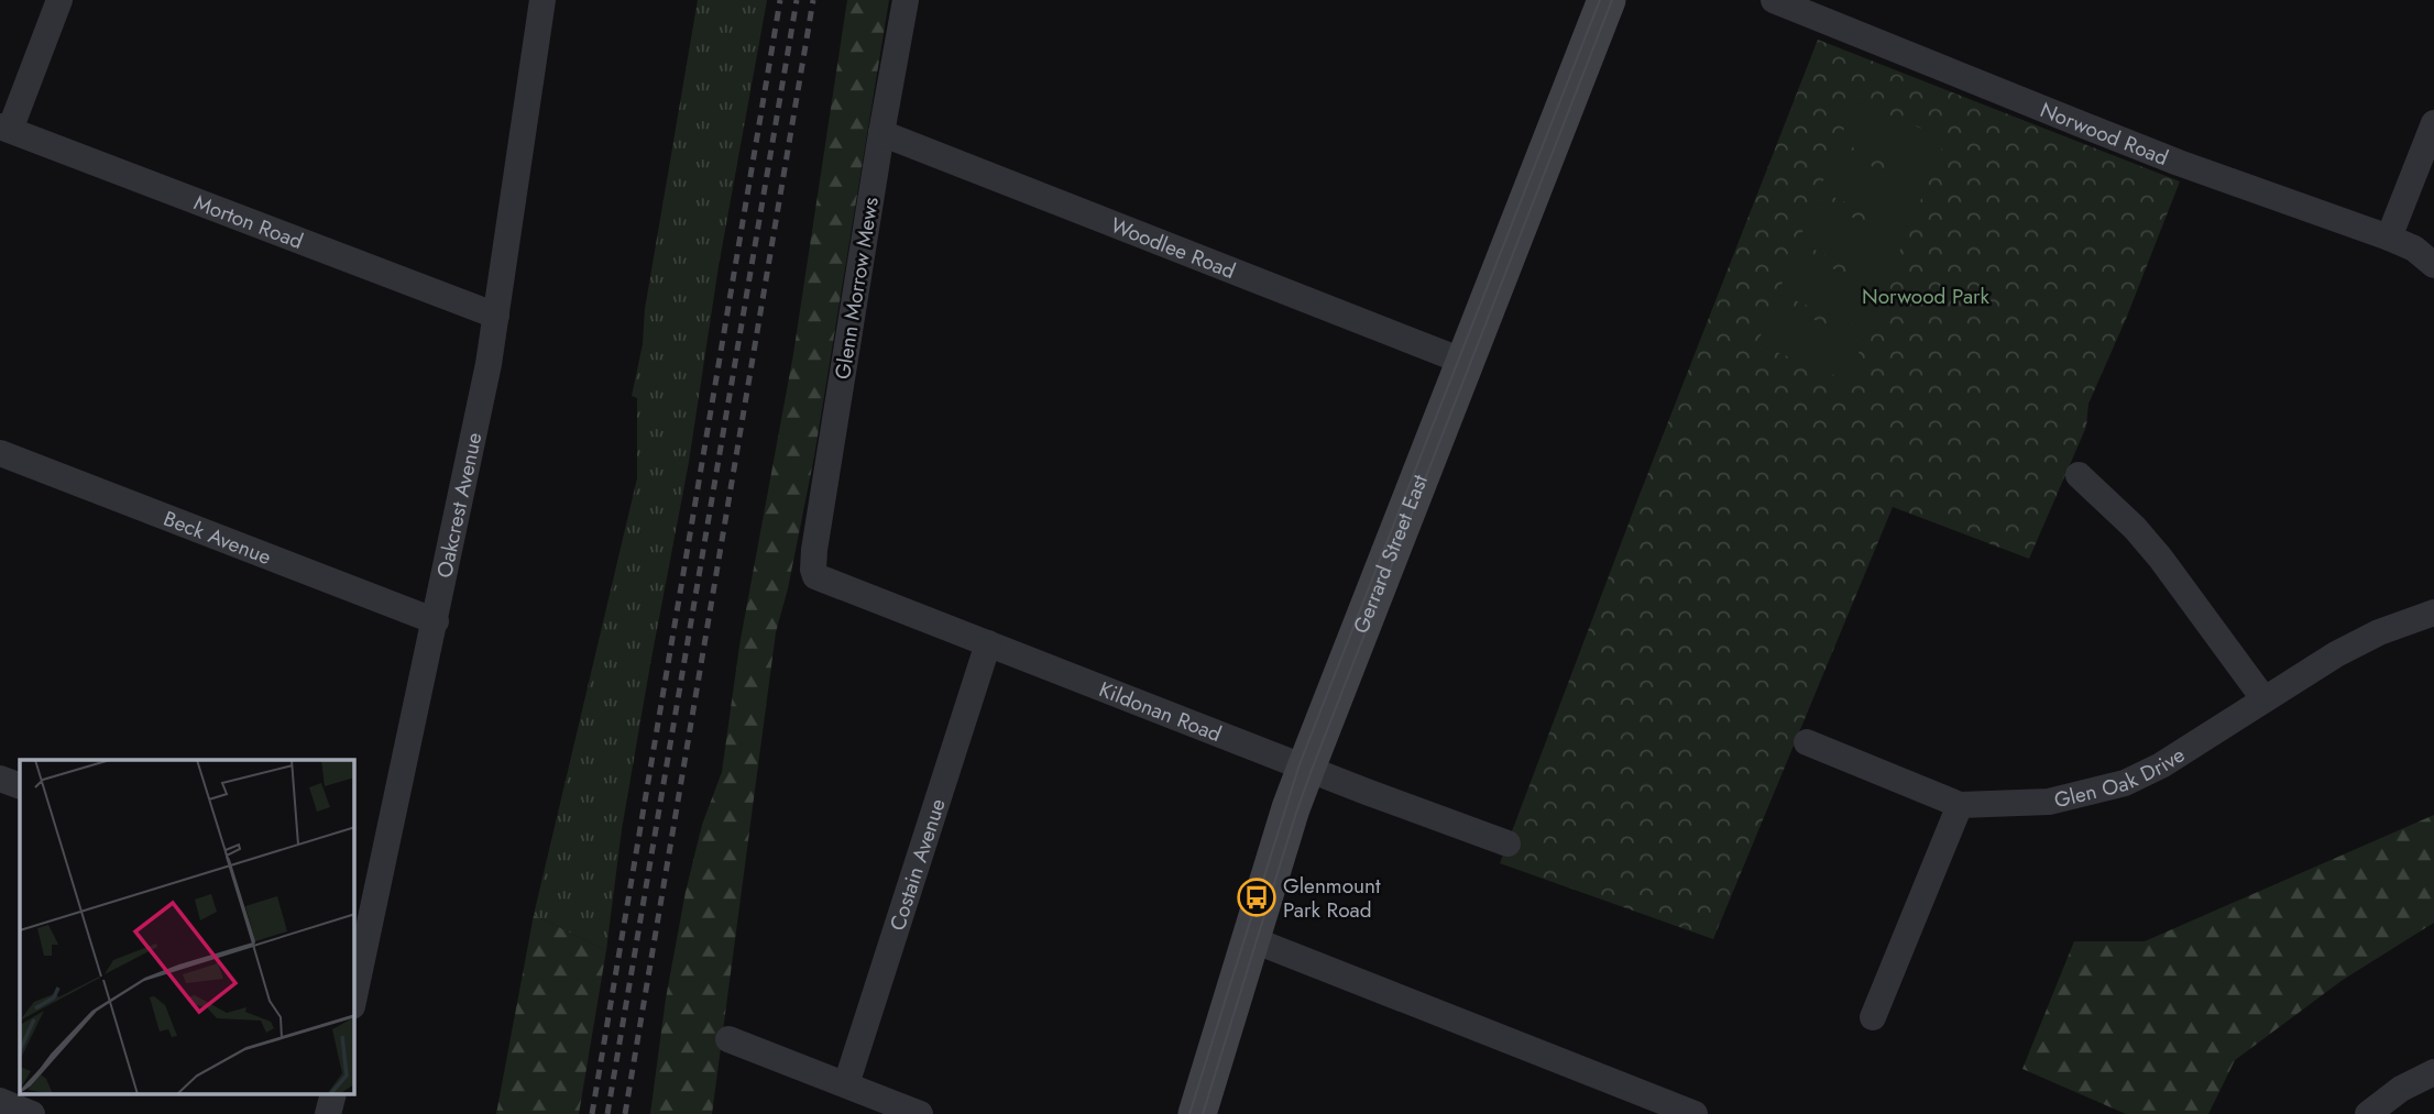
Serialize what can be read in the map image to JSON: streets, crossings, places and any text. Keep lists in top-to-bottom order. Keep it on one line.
{"streets":{"main road":["Gerrard Street East"],"street":["Norwood Road","Morton Road","Woodlee Road","Glenn Morrow Mews","Oakcrest Avenue","Beck Avenue","Kildonan Road","Glen Oak Drive","Costain Avenue"]},"crossings":[["Morton Road","Oakcrest Avenue"],["Woodlee Road","Glenn Morrow Mews"],["Woodlee Road","Gerrard Street East"],["Glenn Morrow Mews","Kildonan Road"],["Oakcrest Avenue","Beck Avenue"],["Gerrard Street East","Kildonan Road"],["Kildonan Road","Costain Avenue"]],"parks":["Norwood Park"],"places":{"bus stop":["Glenmount Park Road"]}}
